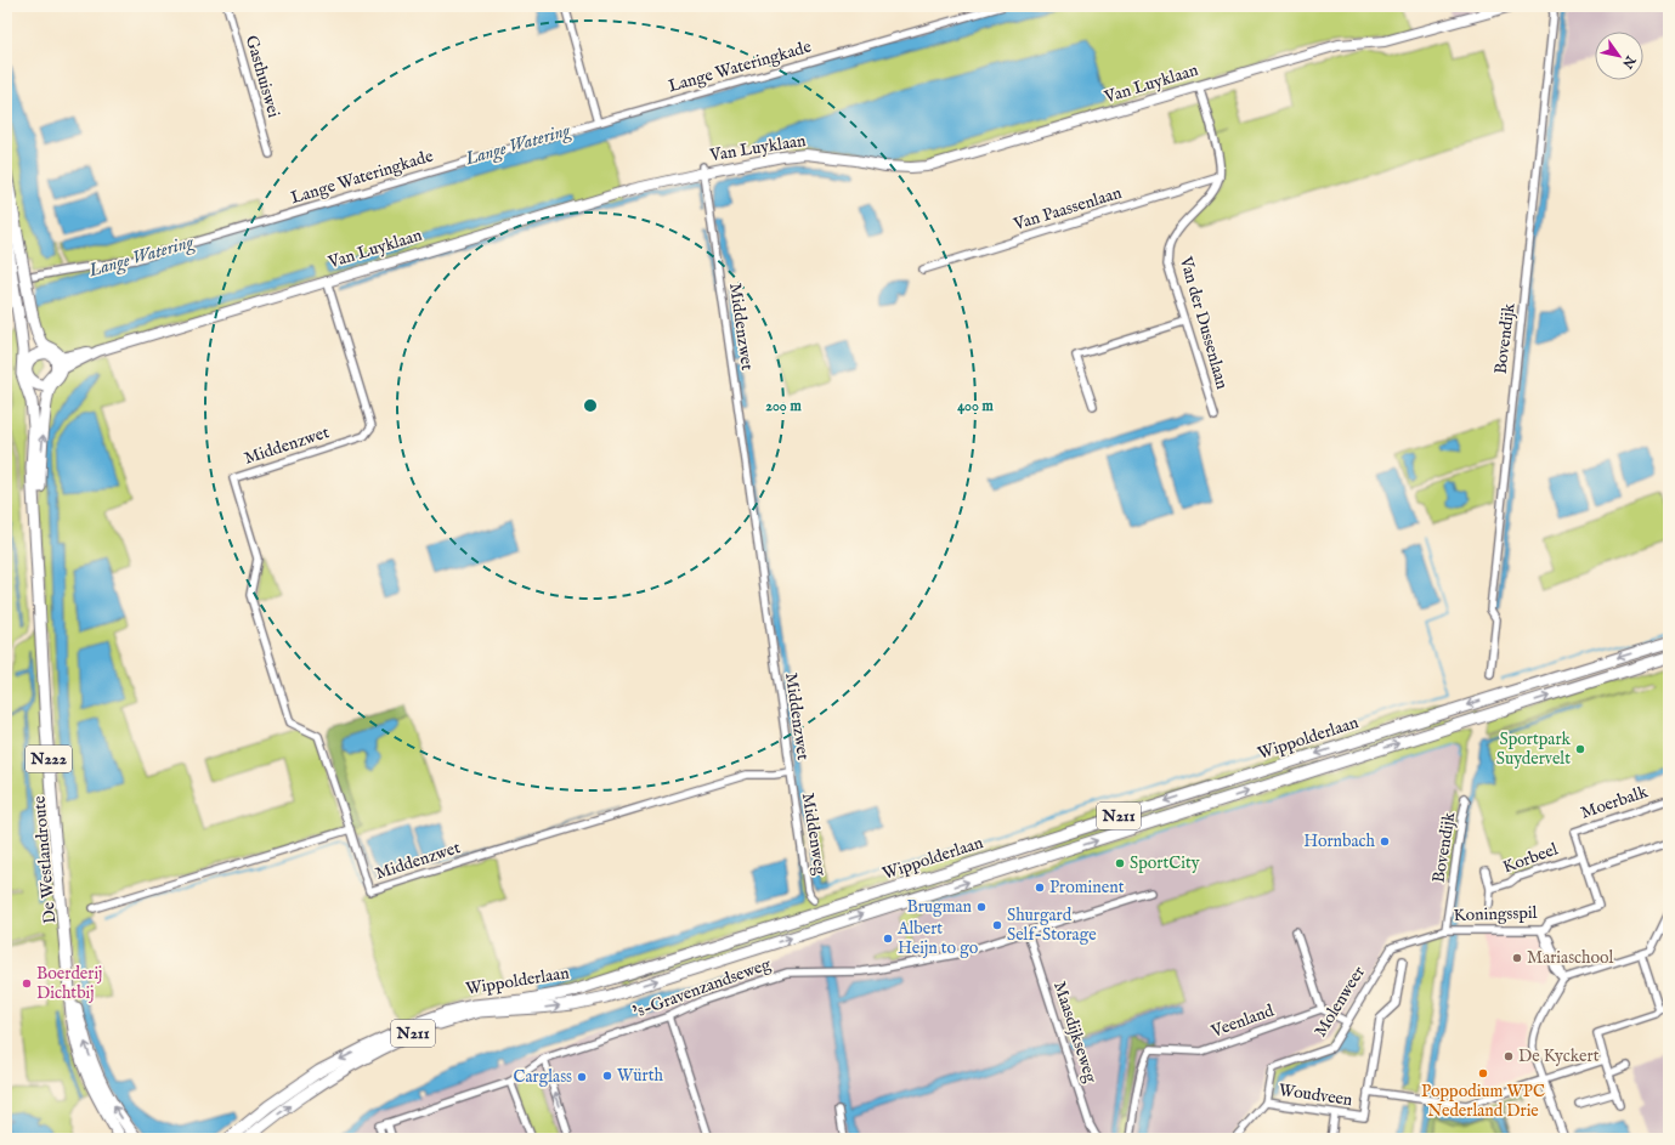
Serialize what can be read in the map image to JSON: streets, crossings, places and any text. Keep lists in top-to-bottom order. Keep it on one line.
{"streets":{"main road":["Wippolderlaan","N222","N211","De Westlandroute"],"street":["Lange Wateringkade","Gasthuiswei","Van Luyklaan","Van Paassenlaan","Van der Dussenlaan","Middenzwet","Bovendijk","Moerbalk","Middenweg","Korbeel","Koningsspil","'s-Gravenzandseweg","Molenweer","Veenland","Maasdijkseweg","Woudveen"]},"crossings":[["Van Luyklaan","Middenzwet"],["Van Luyklaan","N222"],["Van Luyklaan","De Westlandroute"],["Van Paassenlaan","Van der Dussenlaan"],["Middenzwet","Middenweg"],["Bovendijk","Koningsspil"],["Bovendijk","Molenweer"],["N222","De Westlandroute"],["Moerbalk","Korbeel"],["Koningsspil","Molenweer"],["'s-Gravenzandseweg","Maasdijkseweg"],["Molenweer","Woudveen"]],"water":["Lange Watering"],"places":["Sportpark Suydervelt","Hornbach","SportCity","Prominent","Brugman","Shurgard Self-Storage","Albert Heijn to go","Mariaschool","Boerderij Dichtbij","De Kyckert","Poppodium WPC Nederland Drie","Würth","Carglass"],"north":"bottom right","rings":["200 m","400 m"]}
